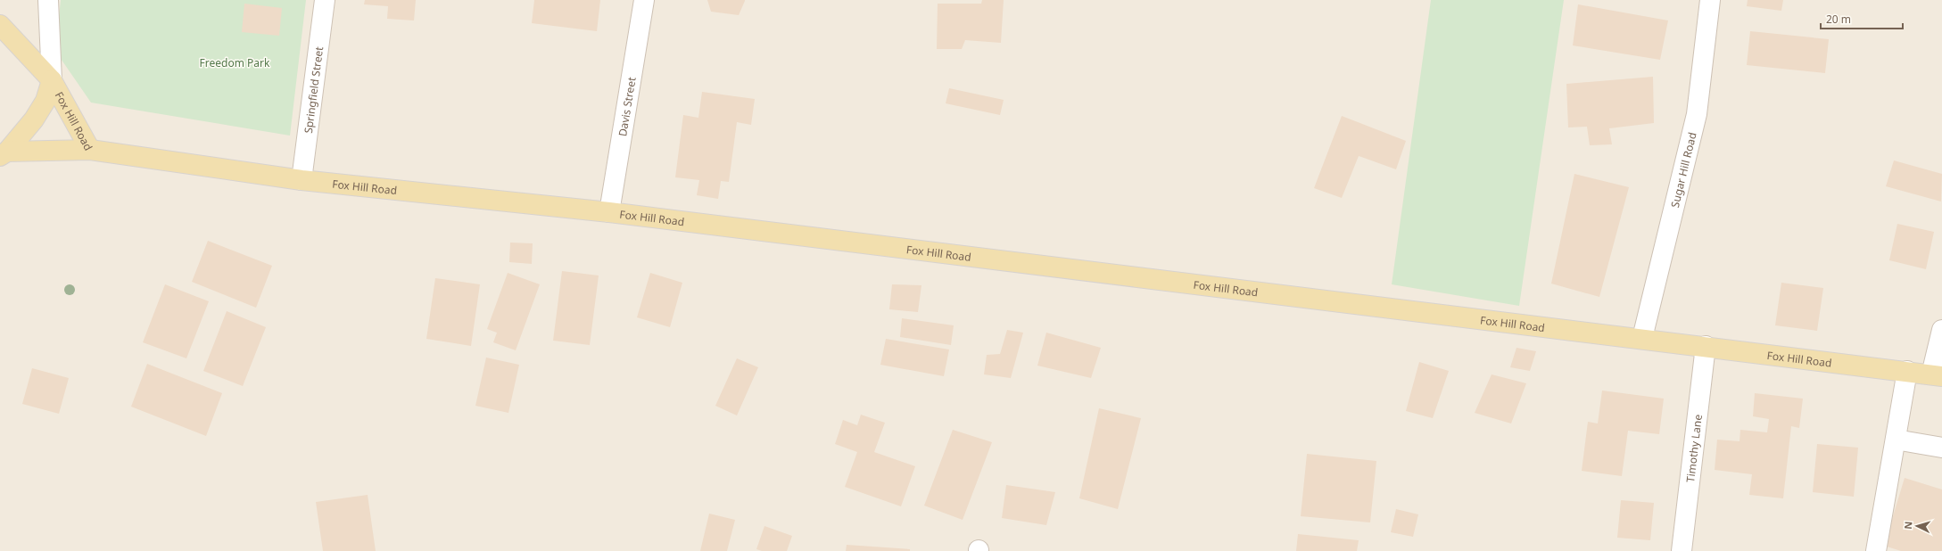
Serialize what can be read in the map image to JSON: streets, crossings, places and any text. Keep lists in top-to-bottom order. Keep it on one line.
{"streets":{"main road":["Fox Hill Road"],"street":["Springfield Street","Davis Street","Sugar Hill Road","Timothy Lane"]},"crossings":[["Springfield Street","Fox Hill Road"],["Davis Street","Fox Hill Road"],["Fox Hill Road","Sugar Hill Road"],["Fox Hill Road","Timothy Lane"]],"parks":["Freedom Park"],"scale_bar":"20 m","north":"left"}
